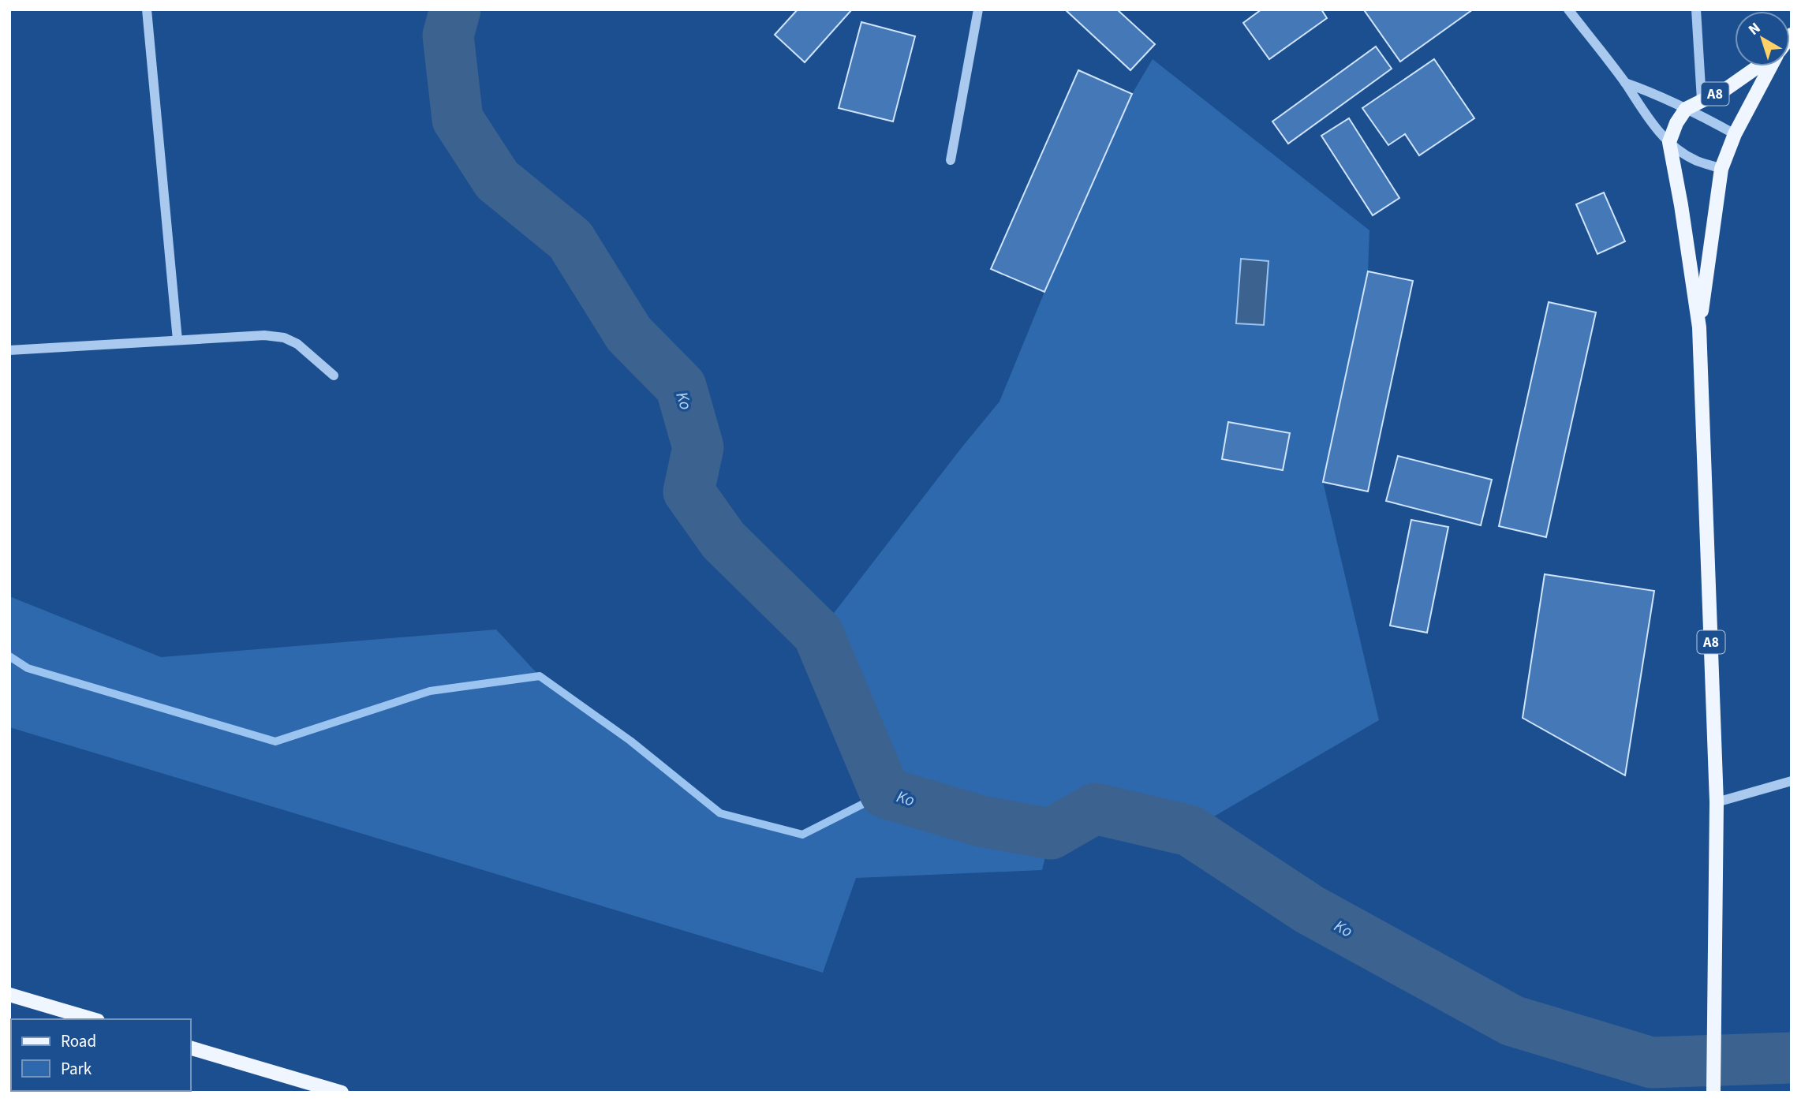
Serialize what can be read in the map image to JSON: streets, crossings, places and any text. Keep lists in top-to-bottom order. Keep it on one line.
{"streets":{"main road":["A8"]},"water":["Ko"],"legend":["Road","Park"],"north":"top left"}
